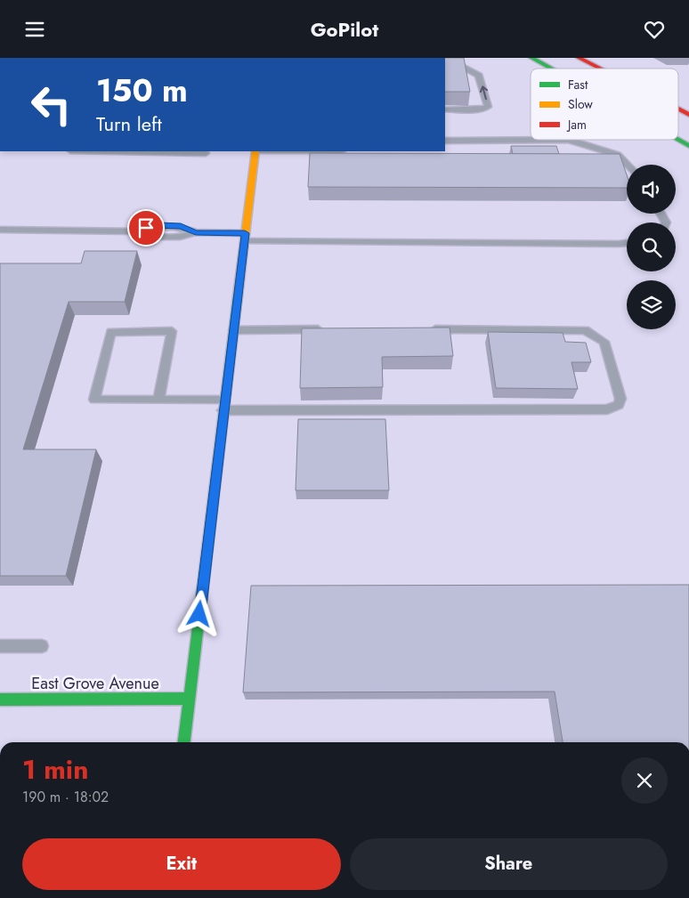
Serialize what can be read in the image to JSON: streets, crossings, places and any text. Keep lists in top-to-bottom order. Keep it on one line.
{"streets":{"main road":["East Grove Avenue"]},"legend":["Fast","Slow","Jam"],"page":{"header":"GoPilot","turn":["150 m","Turn left"],"heading":["1 min","190 m · 18:02"],"buttons":["Exit","Share"]}}
